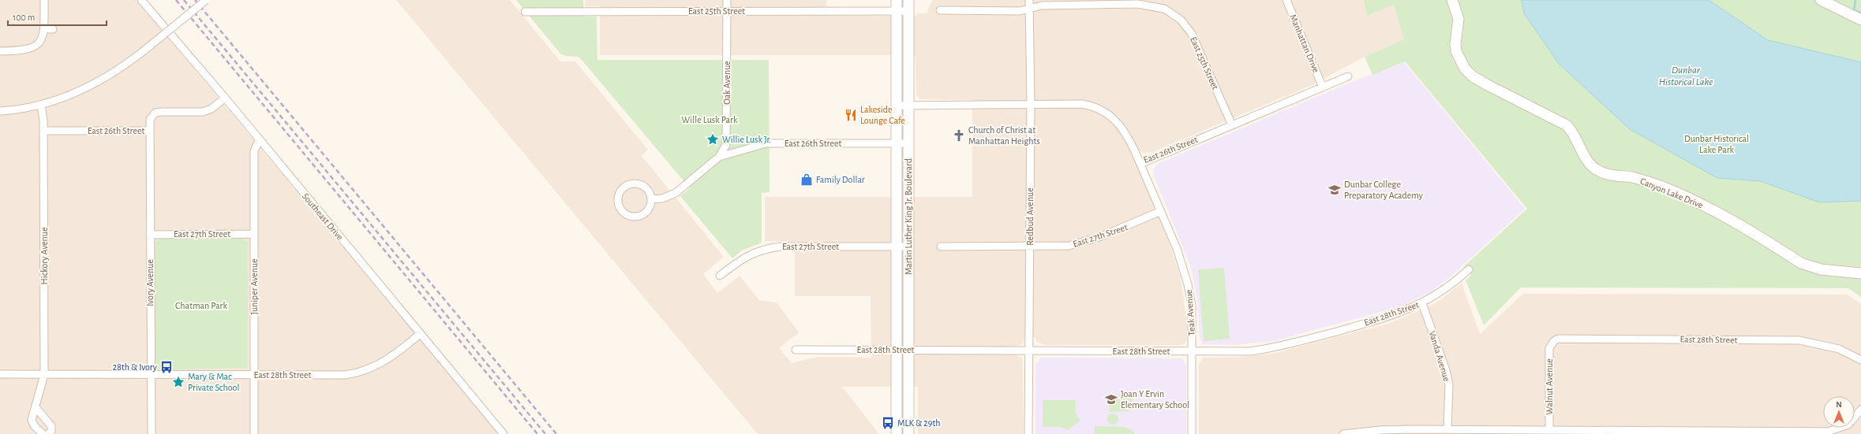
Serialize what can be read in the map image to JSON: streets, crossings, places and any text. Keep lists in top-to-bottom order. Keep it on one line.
{"streets":{"main road":["Canyon Lake Drive","Martin Luther King Jr. Boulevard"],"street":["East 25th Street","Manhattan Drive","Oak Avenue","East 26th Street","Southeast Drive","Redbud Avenue","East 27th Street","Hickory Avenue","Ivory Avenue","Juniper Avenue","Teak Avenue","East 28th Street","Vanda Avenue","Walnut Avenue"]},"crossings":[["East 25th Street","Oak Avenue"],["East 25th Street","East 26th Street"],["East 25th Street","Martin Luther King Jr. Boulevard"],["East 25th Street","Redbud Avenue"],["Manhattan Drive","East 26th Street"],["Oak Avenue","East 26th Street"],["East 26th Street","Southeast Drive"],["East 26th Street","Martin Luther King Jr. Boulevard"],["East 26th Street","Redbud Avenue"],["East 26th Street","Hickory Avenue"],["East 26th Street","Ivory Avenue"],["East 26th Street","Teak Avenue"],["Southeast Drive","Juniper Avenue"],["Southeast Drive","East 28th Street"],["Martin Luther King Jr. Boulevard","East 27th Street"],["Martin Luther King Jr. Boulevard","East 28th Street"],["Redbud Avenue","East 27th Street"],["Redbud Avenue","East 28th Street"],["East 27th Street","Ivory Avenue"],["East 27th Street","Juniper Avenue"],["East 27th Street","Teak Avenue"],["Hickory Avenue","East 28th Street"],["Ivory Avenue","East 28th Street"],["Juniper Avenue","East 28th Street"],["Teak Avenue","East 28th Street"],["East 28th Street","Vanda Avenue"],["East 28th Street","Walnut Avenue"]],"water":["Dunbar Historical Lake"],"parks":["Wille Lusk Park","Dunbar Historical Lake Park","Chatman Park"],"places":{"restaurant":["Lakeside Lounge Cafe"],"church":["Church of Christ at Manhattan Heights"],"place":["Willie Lusk Jr.","Mary & Mac Private School"],"shop":["Family Dollar"],"school or university":["Dunbar College Preparatory Academy","Joan Y Ervin Elementary School"],"bus stop":["28th & Ivory","MLK & 29th"]},"scale_bar":"100 m","north":"top"}
